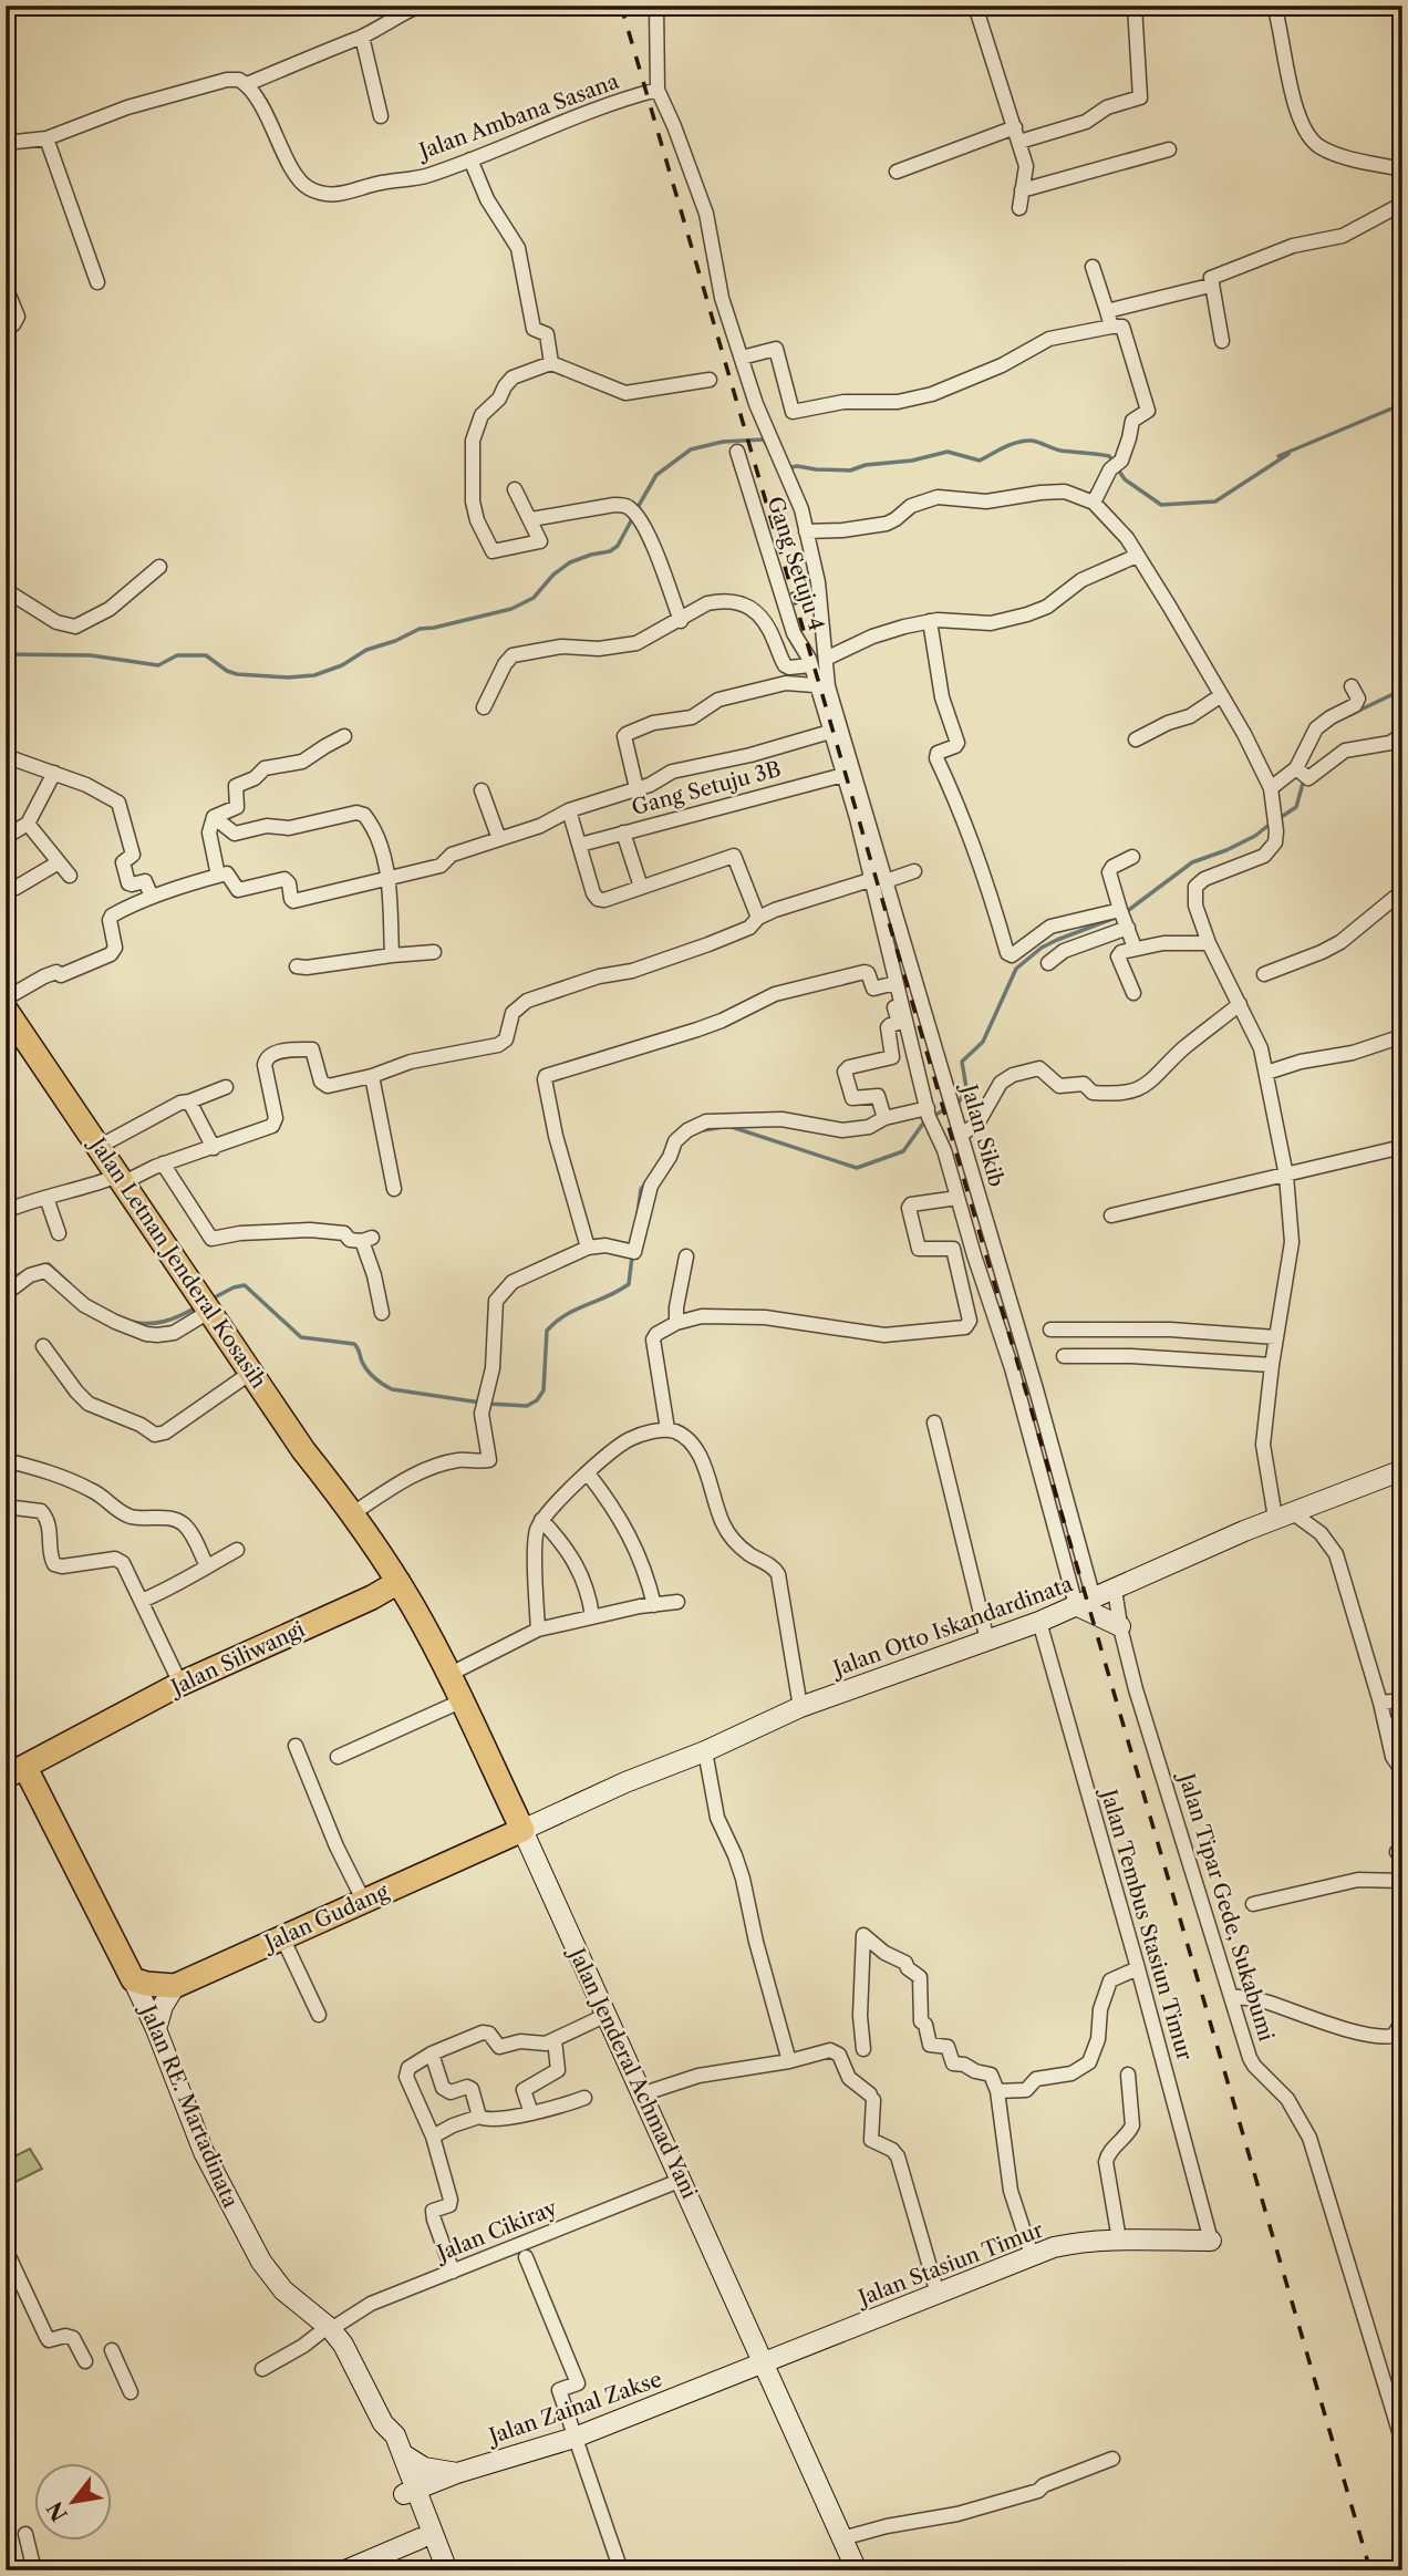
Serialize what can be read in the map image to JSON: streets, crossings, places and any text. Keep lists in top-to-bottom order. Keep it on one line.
{"streets":{"highway":["Jalan Letnan Jenderal Kosasih","Jalan Siliwangi","Jalan Gudang","Jalan Jenderal Achmad Yani","Jalan RE. Martadinata"],"main road":["Jalan Otto Iskandardinata","Jalan Stasiun Timur","Jalan Zainal Zakse"],"street":["Jalan Ambana Sasana","Gang Setuju 4","Gang Setuju 3B","Jalan Sikib","Jalan Tipar Gede, Sukabumi","Jalan Tembus Stasiun Timur","Jalan Cikiray"]},"crossings":[["Gang Setuju 4","Jalan Sikib"],["Jalan Sikib","Jalan Otto Iskandardinata"],["Jalan Otto Iskandardinata","Jalan Tipar Gede, Sukabumi"],["Jalan Otto Iskandardinata","Jalan Gudang"],["Jalan Otto Iskandardinata","Jalan Tembus Stasiun Timur"],["Jalan Otto Iskandardinata","Jalan Jenderal Achmad Yani"],["Jalan Siliwangi","Jalan Jenderal Achmad Yani"],["Jalan Siliwangi","Jalan RE. Martadinata"],["Jalan Gudang","Jalan Jenderal Achmad Yani"],["Jalan Tembus Stasiun Timur","Jalan Stasiun Timur"],["Jalan Jenderal Achmad Yani","Jalan Cikiray"],["Jalan Jenderal Achmad Yani","Jalan Stasiun Timur"],["Jalan Jenderal Achmad Yani","Jalan Zainal Zakse"],["Jalan RE. Martadinata","Jalan Cikiray"],["Jalan RE. Martadinata","Jalan Zainal Zakse"],["Jalan Stasiun Timur","Jalan Zainal Zakse"]],"north":"bottom left"}
